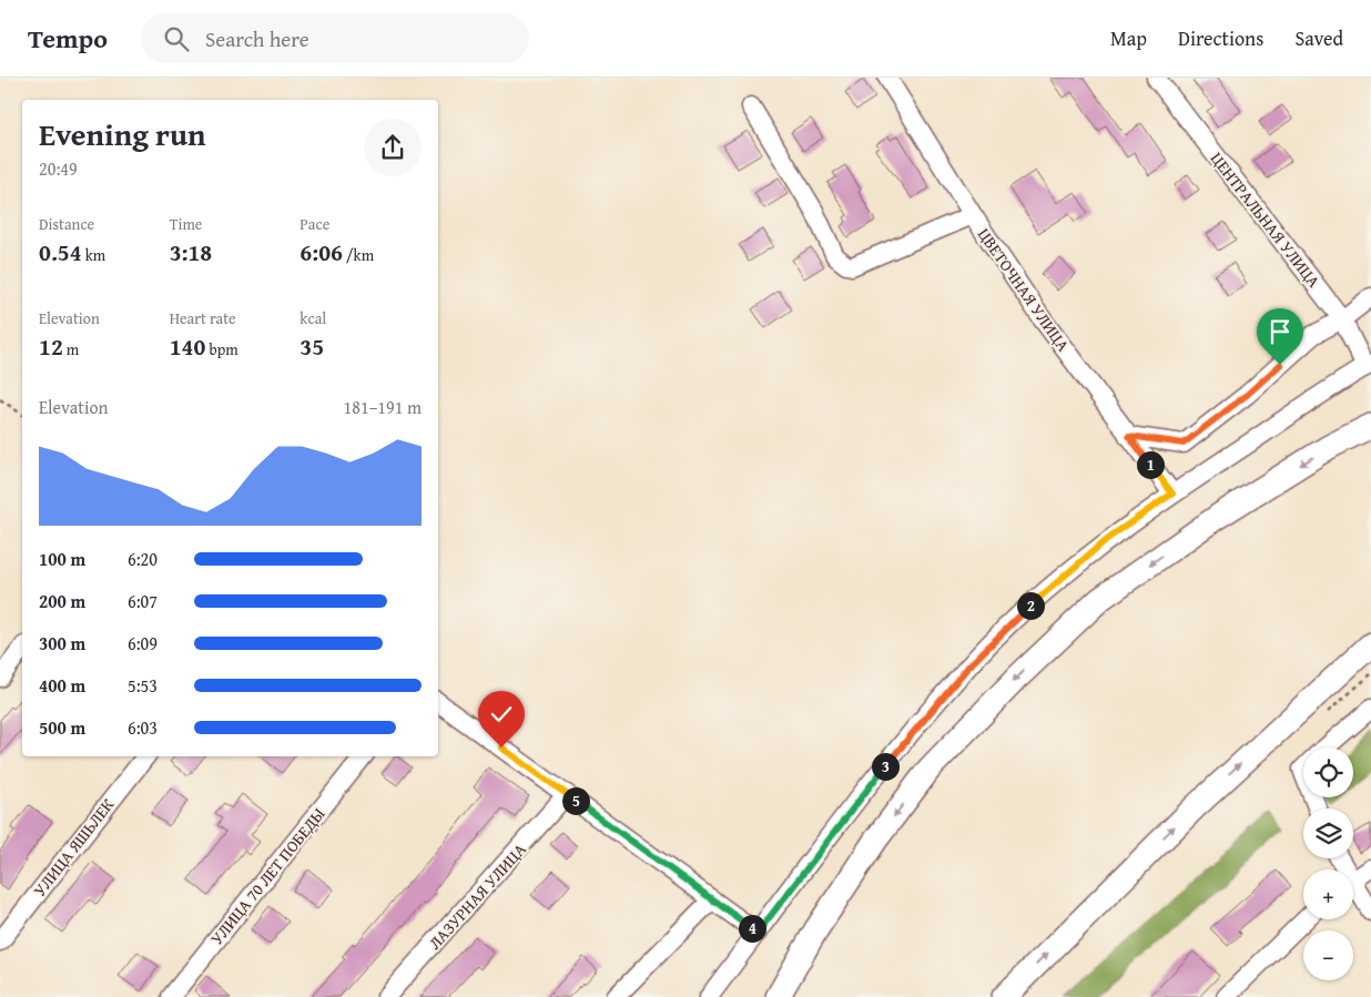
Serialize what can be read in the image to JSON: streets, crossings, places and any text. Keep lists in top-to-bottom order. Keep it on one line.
{"streets":{"street":["ЦЕНТРАЛЬНАЯ УЛИЦА","ЦВЕТОЧНАЯ УЛИЦА","УЛИЦА ЯШЬЛЕК","УЛИЦА 70 ЛЕТ ПОБЕДЫ","ЛАЗУРНАЯ УЛИЦА"]},"page":{"header":"Tempo","search":"Search here","nav":["Map","Directions","Saved"],"heading":["Evening run","20:49"],"stats":[["Distance","0.54 km"],["Time","3:18"],["Pace","6:06 /km"],["Elevation","12 m"],["Heart rate","140 bpm"],["kcal","35"]],"chart":["Elevation","181–191 m"],"pins":["1","2","3","5","4"],"list":[{"name":"100 m","note":"6:20"},{"name":"200 m","note":"6:07"},{"name":"300 m","note":"6:09"},{"name":"400 m","note":"5:53"},{"name":"500 m","note":"6:03"}],"map_buttons":["+","−"]}}
